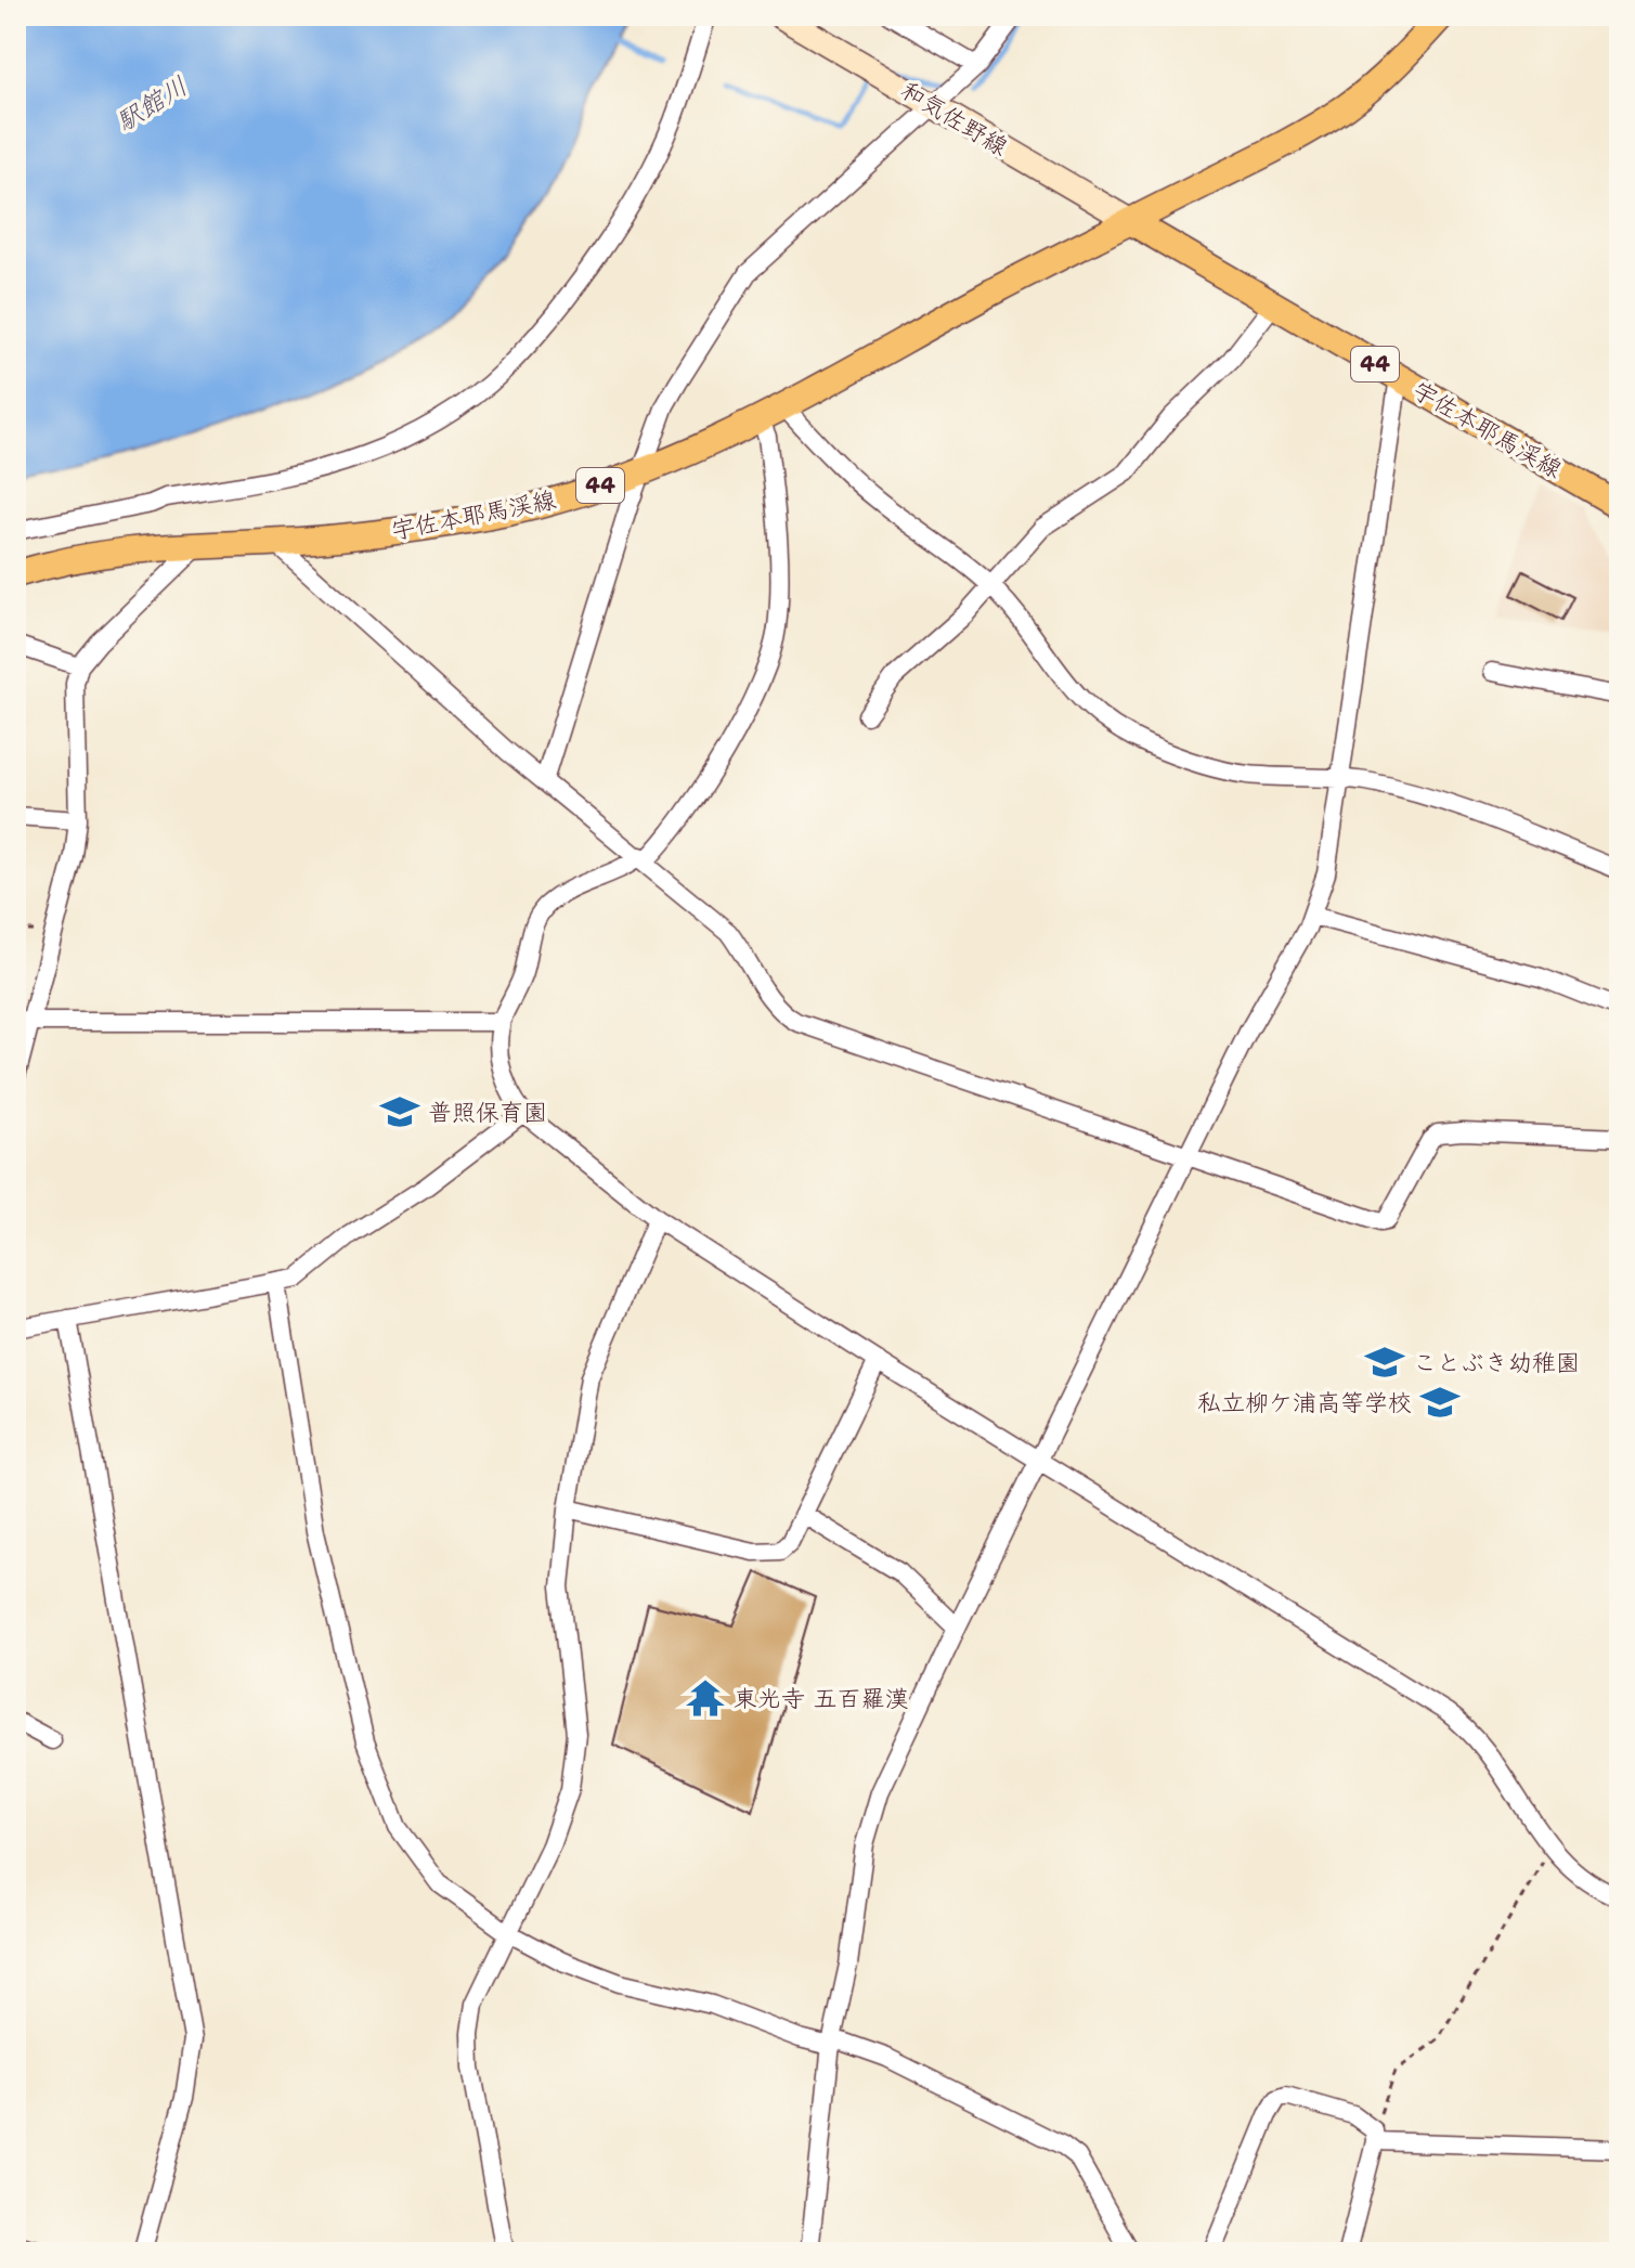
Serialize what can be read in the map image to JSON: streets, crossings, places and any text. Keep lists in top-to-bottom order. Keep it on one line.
{"streets":{"main road":["和気佐野線","44","宇佐本耶馬渓線"]},"crossings":[["和気佐野線","宇佐本耶馬渓線"]],"water":["駅館川"],"places":{"school or university":["普照保育園","ことぶき幼稚園","私立柳ケ浦高等学校"],"temple":["東光寺 五百羅漢"]}}
